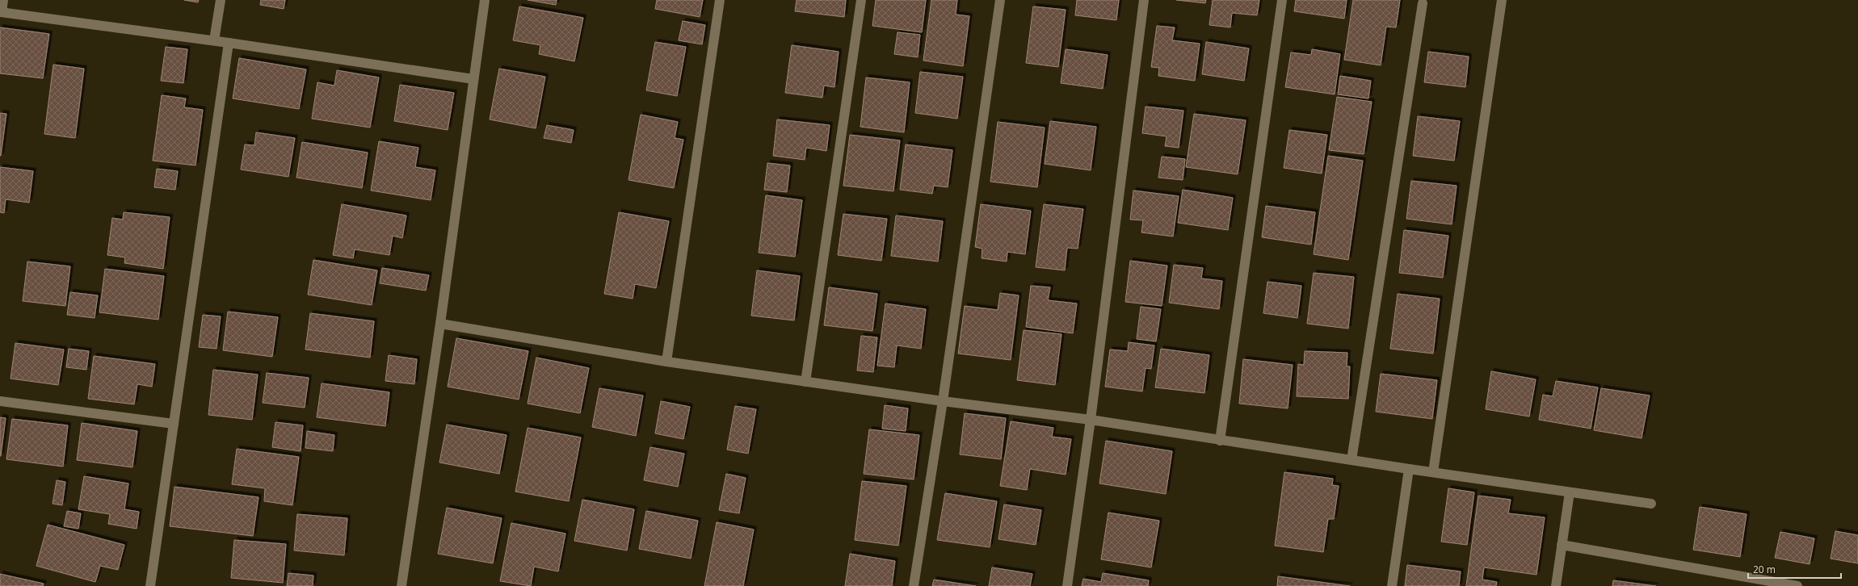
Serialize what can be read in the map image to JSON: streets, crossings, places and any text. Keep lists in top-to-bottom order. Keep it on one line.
{"scale_bar":"20 m"}
